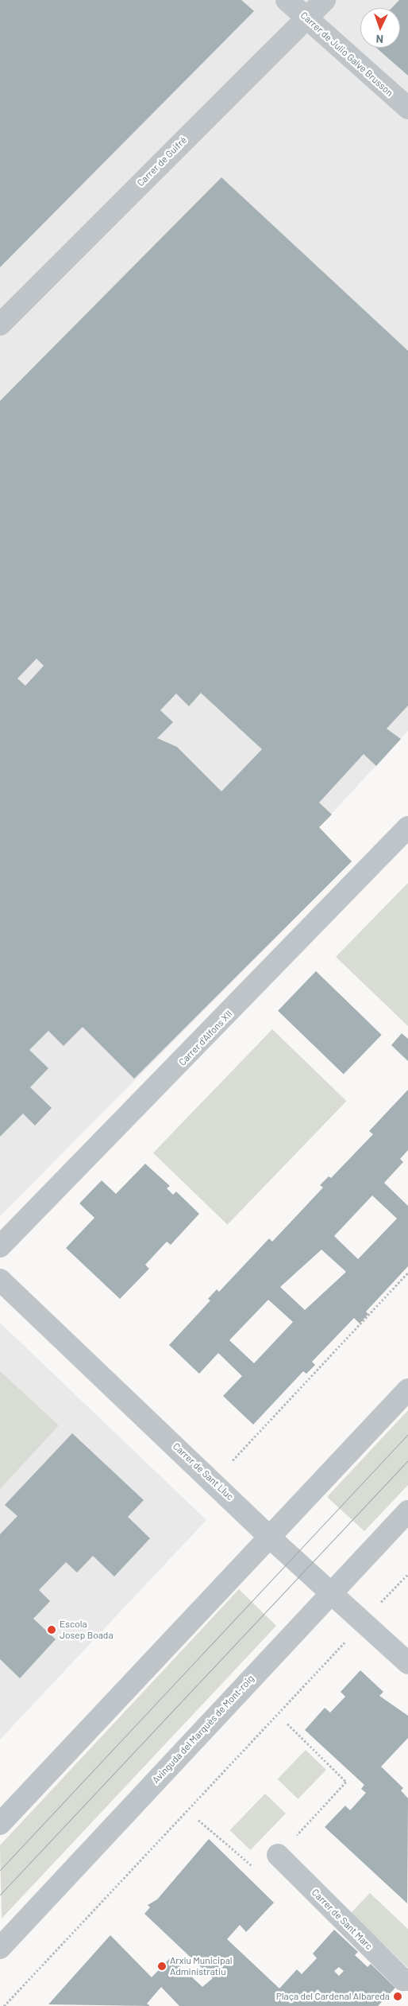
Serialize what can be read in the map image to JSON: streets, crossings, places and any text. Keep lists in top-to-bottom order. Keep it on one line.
{"streets":{"street":["Carrer de Julio Galve Brusson","Carrer de Guifré","Carrer d'Alfons XII","Carrer de Sant Lluc","Avinguda del Marquès de Mont-roig","Carrer de Sant Marc"]},"crossings":[["Carrer de Julio Galve Brusson","Carrer de Guifré"],["Carrer de Sant Lluc","Avinguda del Marquès de Mont-roig"]],"places":["Escola Josep Boada","Arxiu Municipal Administratiu","Plaça del Cardenal Albareda"],"north":"bottom"}
